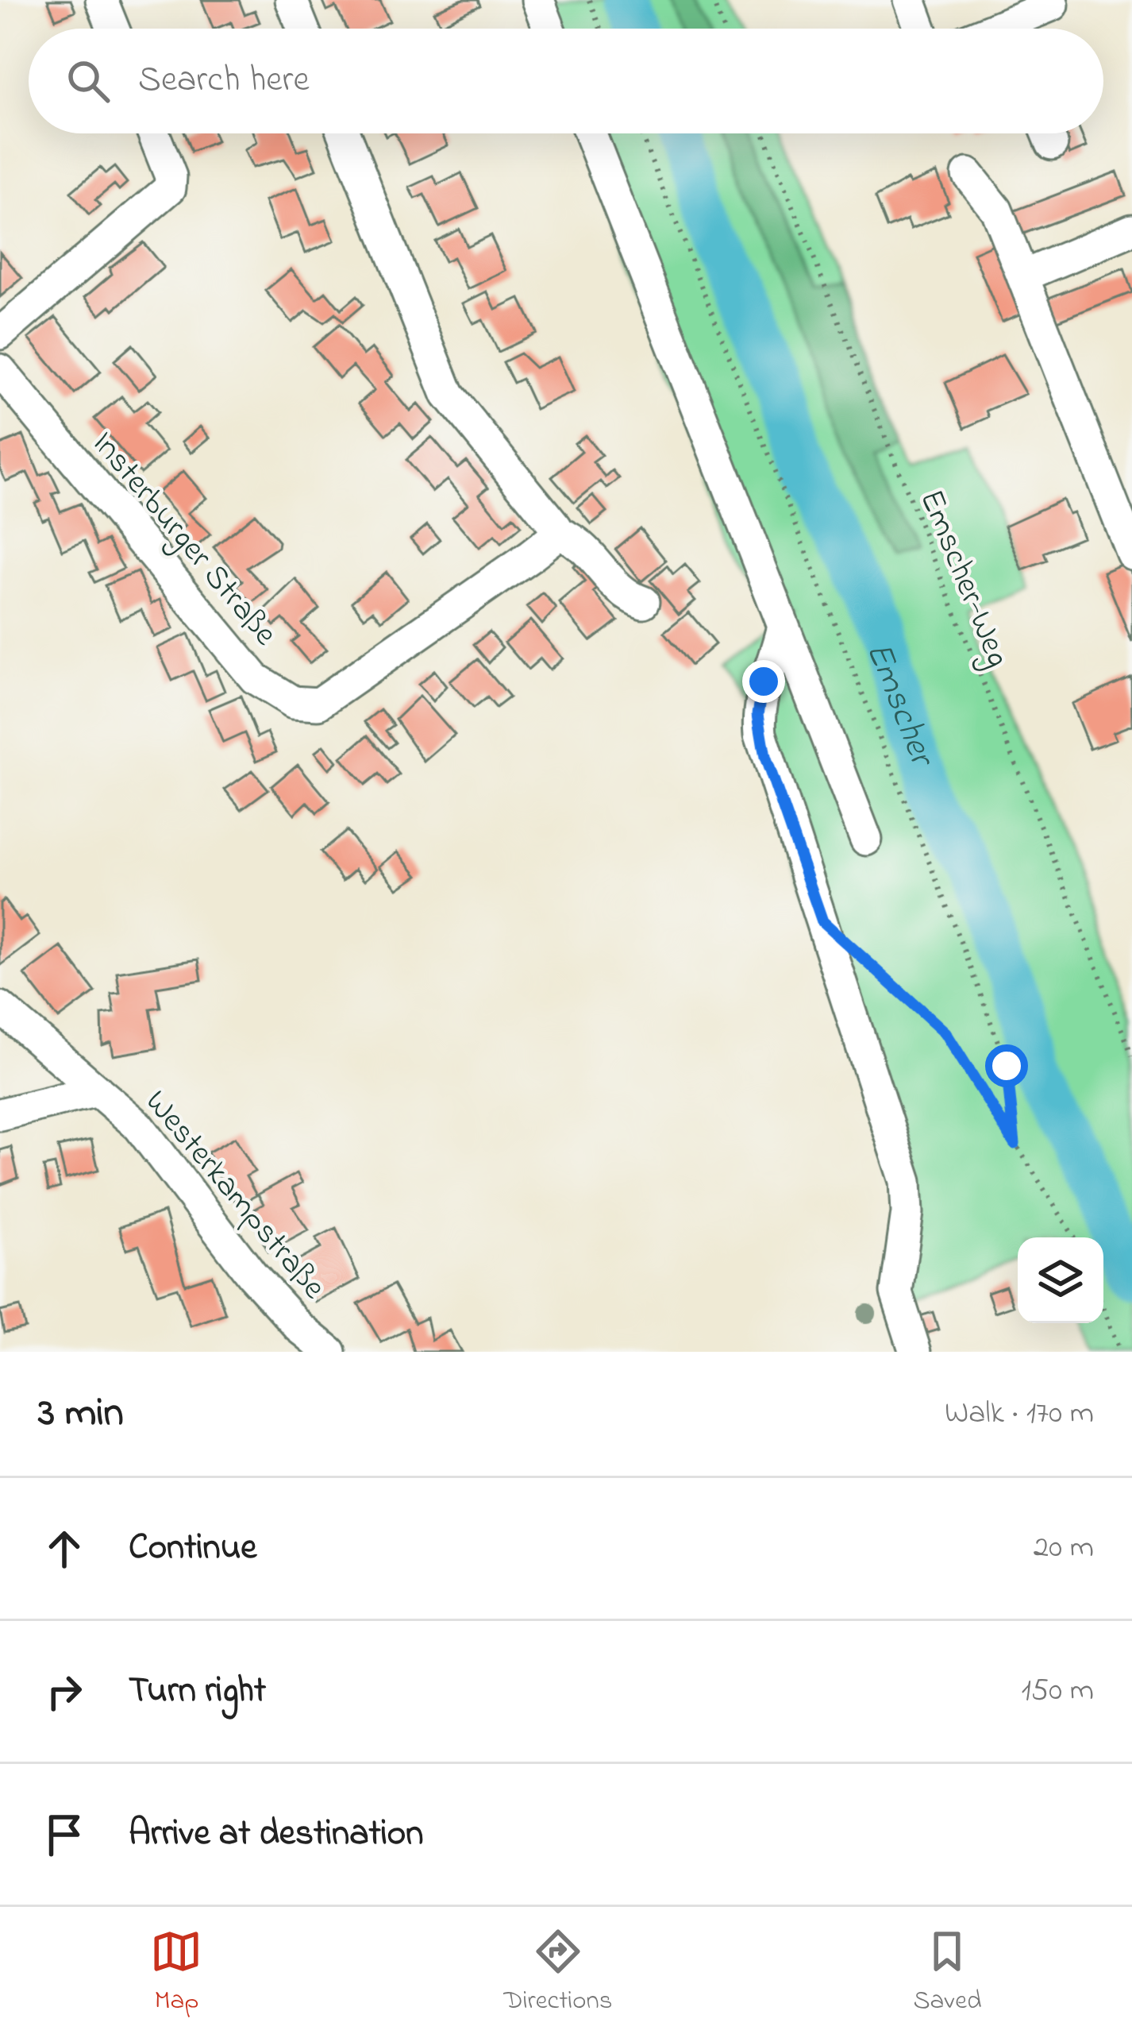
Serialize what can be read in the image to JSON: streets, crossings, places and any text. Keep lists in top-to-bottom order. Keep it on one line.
{"streets":{"street":["Insterburger Straße","Westerkampstraße"],"path":["Emscher-Weg"]},"water":["Emscher"],"page":{"search":"Search here","heading":["3 min","Walk · 170 m"],"list":[["Continue","20 m"],["Turn right","150 m"],"Arrive at destination"],"nav":["Map","Directions","Saved"]}}
